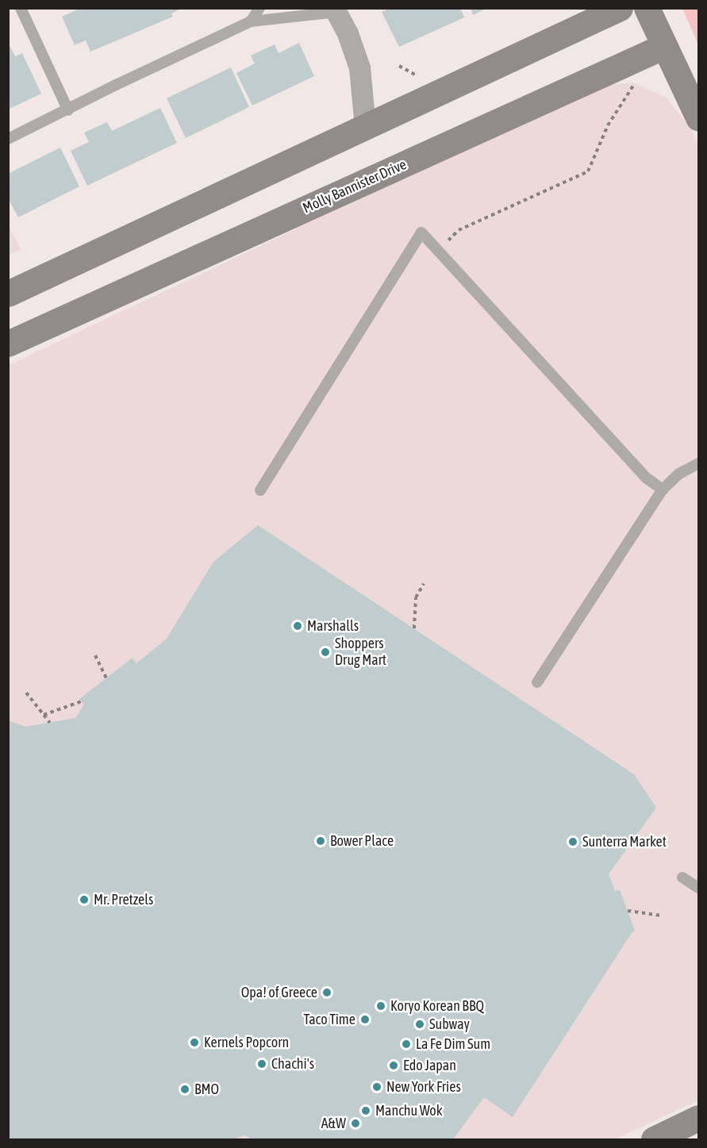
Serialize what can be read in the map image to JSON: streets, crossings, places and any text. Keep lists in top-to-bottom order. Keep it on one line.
{"streets":{"street":["Molly Bannister Drive"]},"places":["Marshalls","Shoppers Drug Mart","Bower Place","Sunterra Market","Mr. Pretzels","Opa! of Greece","Koryo Korean BBQ","Taco Time","Subway","Kernels Popcorn","La Fe Dim Sum","Chachi's","Edo Japan","New York Fries","BMO","Manchu Wok","A&W"]}
